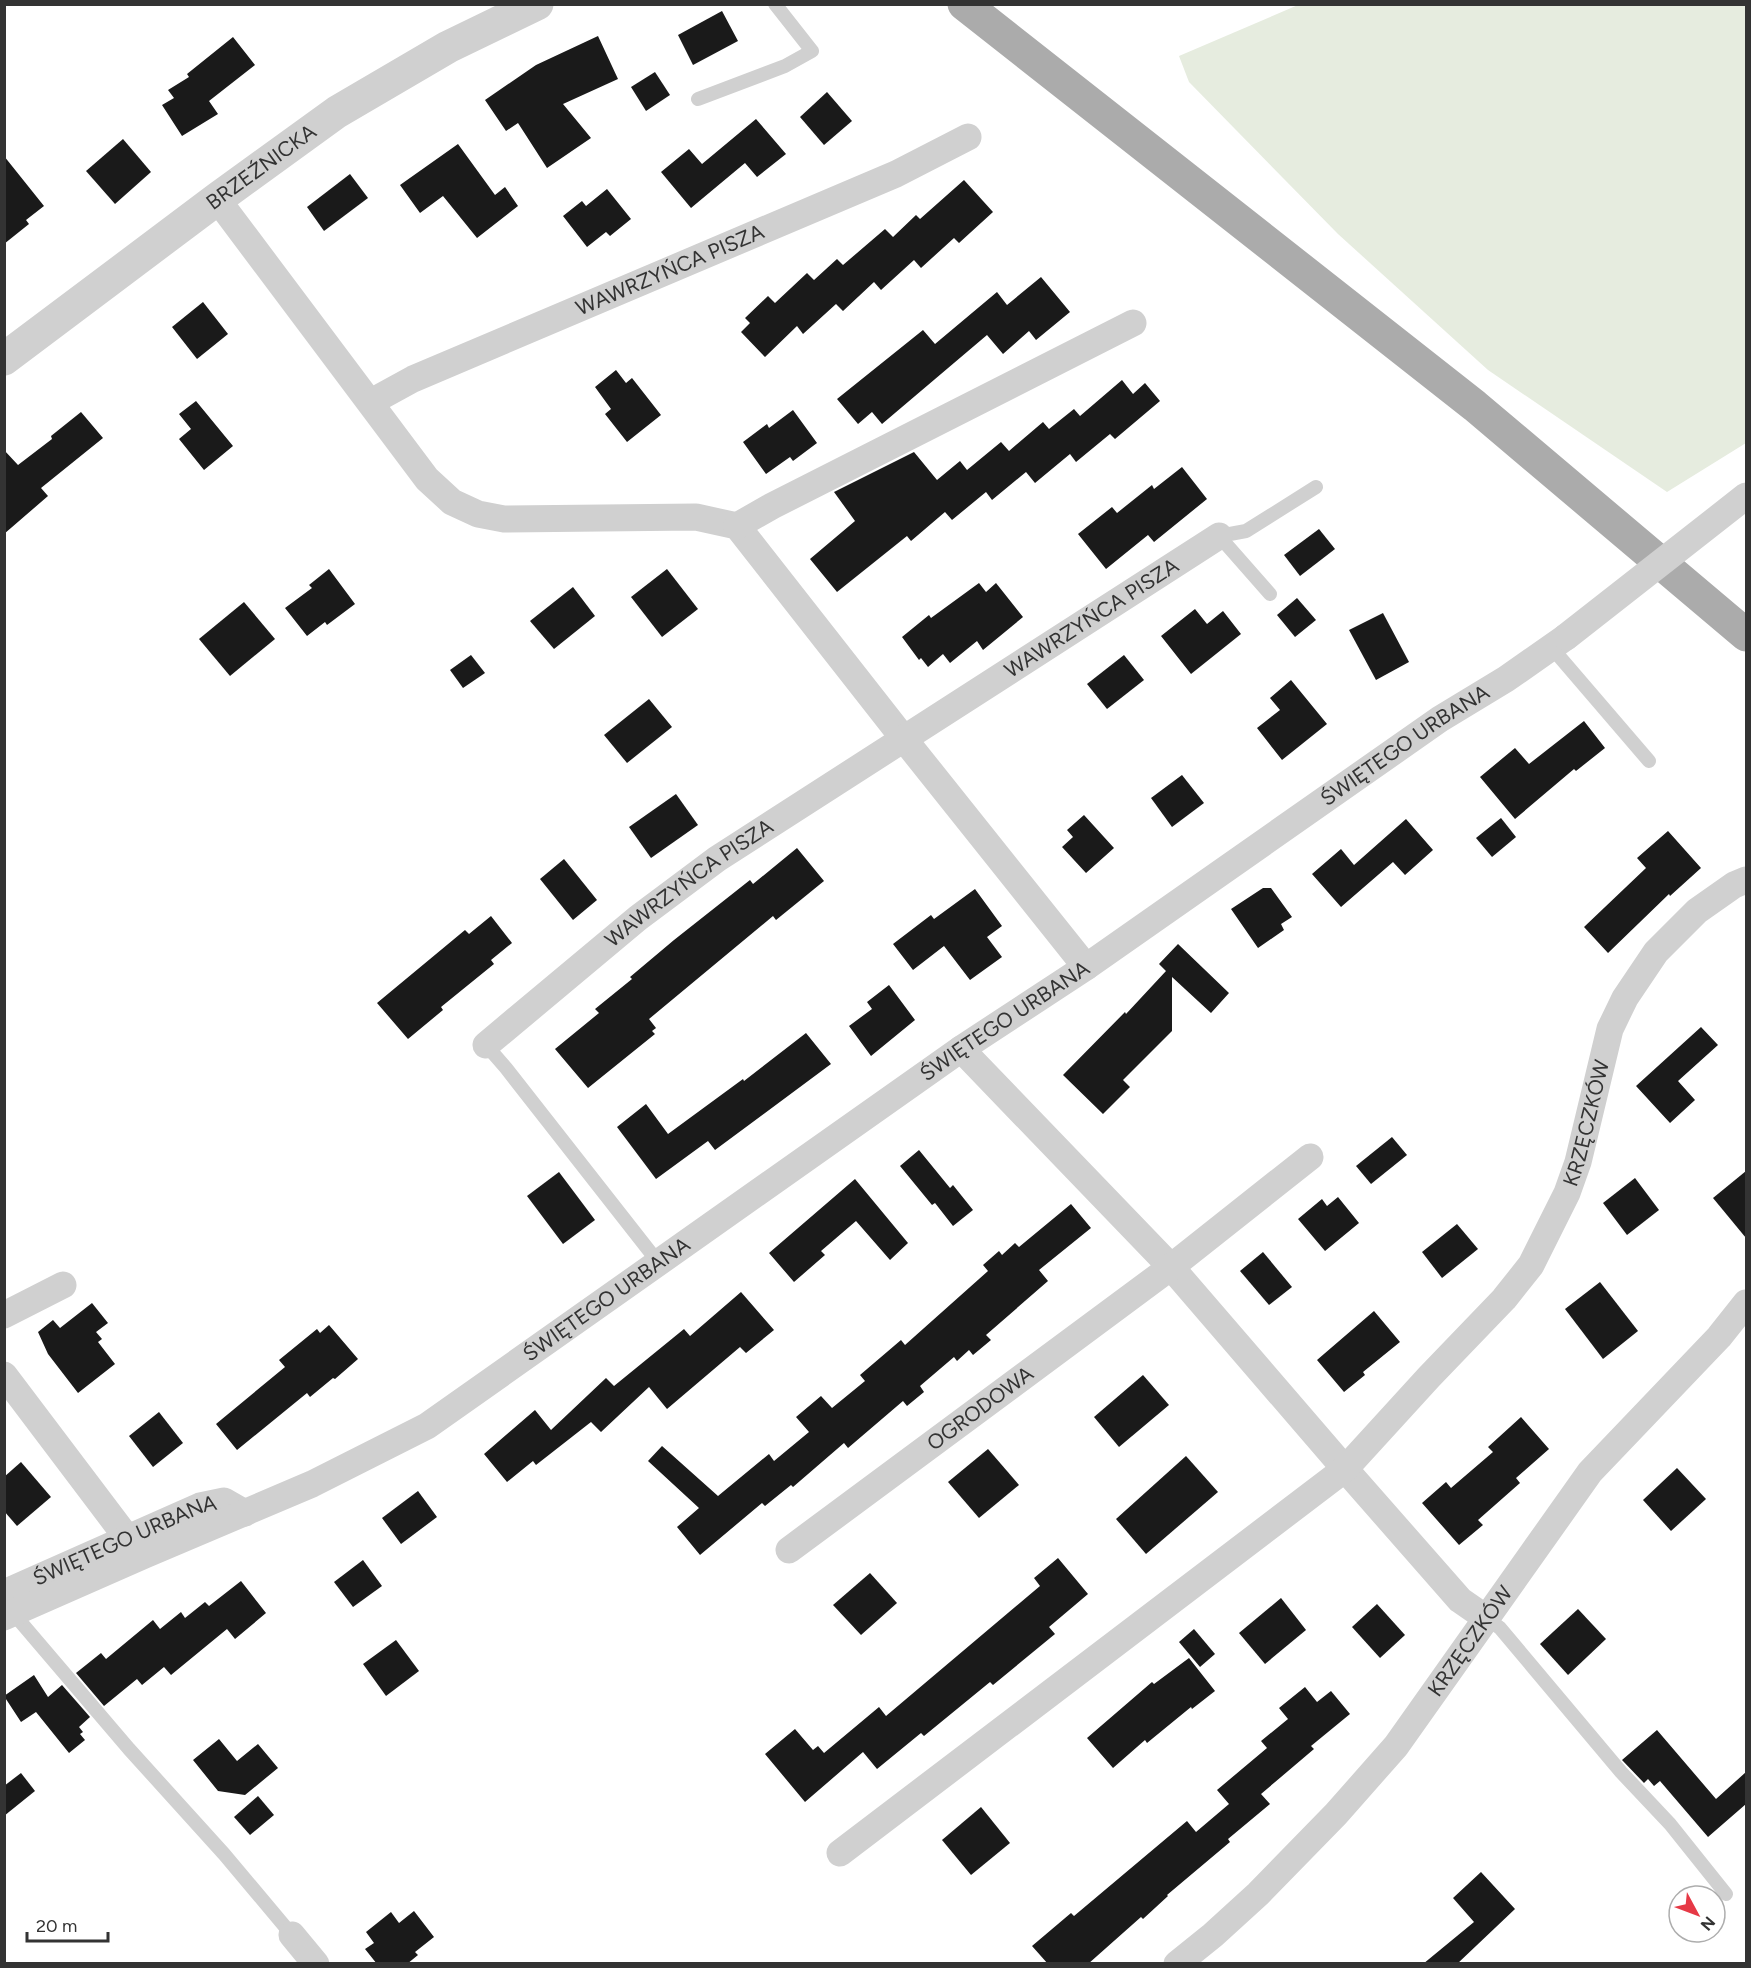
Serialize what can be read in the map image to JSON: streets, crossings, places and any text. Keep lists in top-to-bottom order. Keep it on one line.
{"streets":{"street":["BRZEŹNICKA","WAWRZYŃCA PISZA","ŚWIĘTEGO URBANA","KRZĘCZKÓW","OGRODOWA"]},"scale_bar":"20 m","north":"bottom right"}
